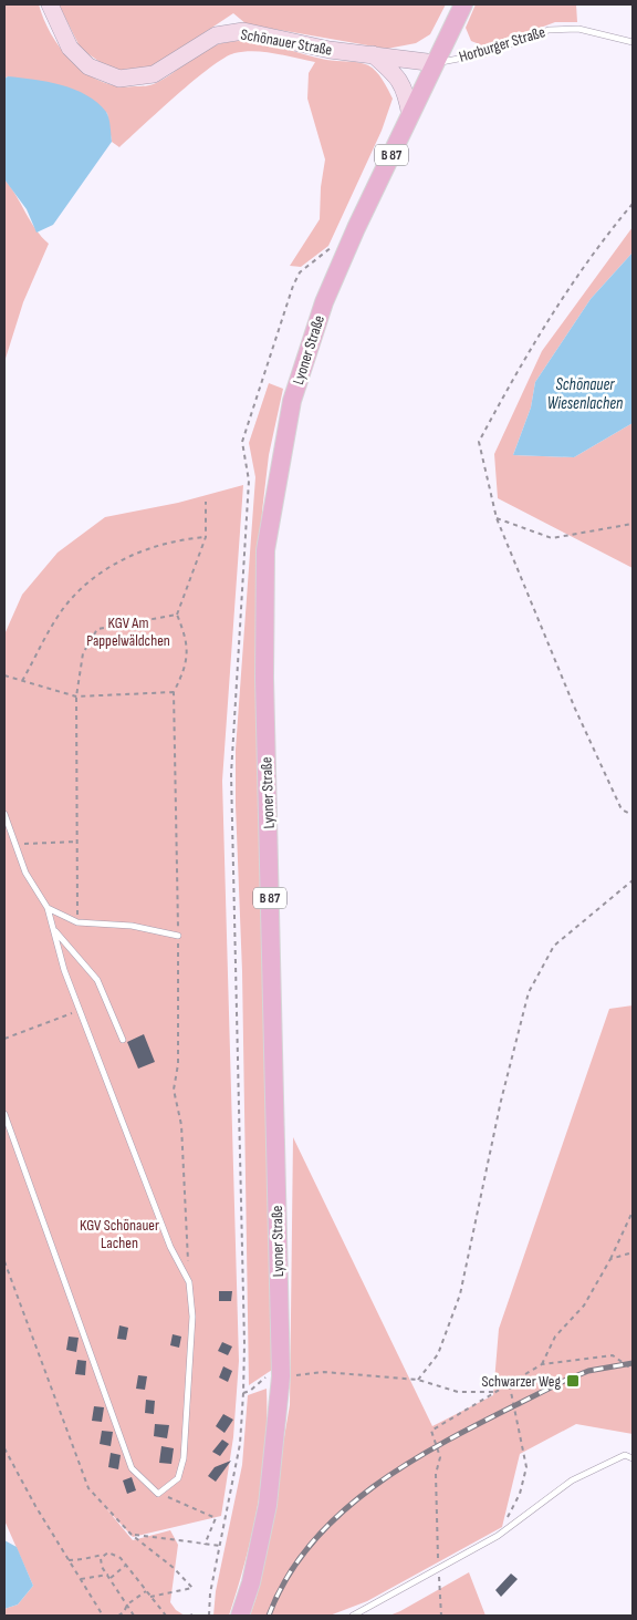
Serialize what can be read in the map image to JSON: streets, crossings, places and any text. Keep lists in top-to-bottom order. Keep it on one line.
{"streets":{"main road":["B 87","Lyoner Straße"],"street":["Schönauer Straße"],"lane":["Horburger Straße"]},"crossings":[["Schönauer Straße","Horburger Straße"],["Schönauer Straße","Lyoner Straße"],["Horburger Straße","Lyoner Straße"]],"water":["Schönauer Wiesenlachen"],"parks":["KGV Am Pappelwäldchen","KGV Schönauer Lachen"],"places":{"transit":["Schwarzer Weg"]}}
